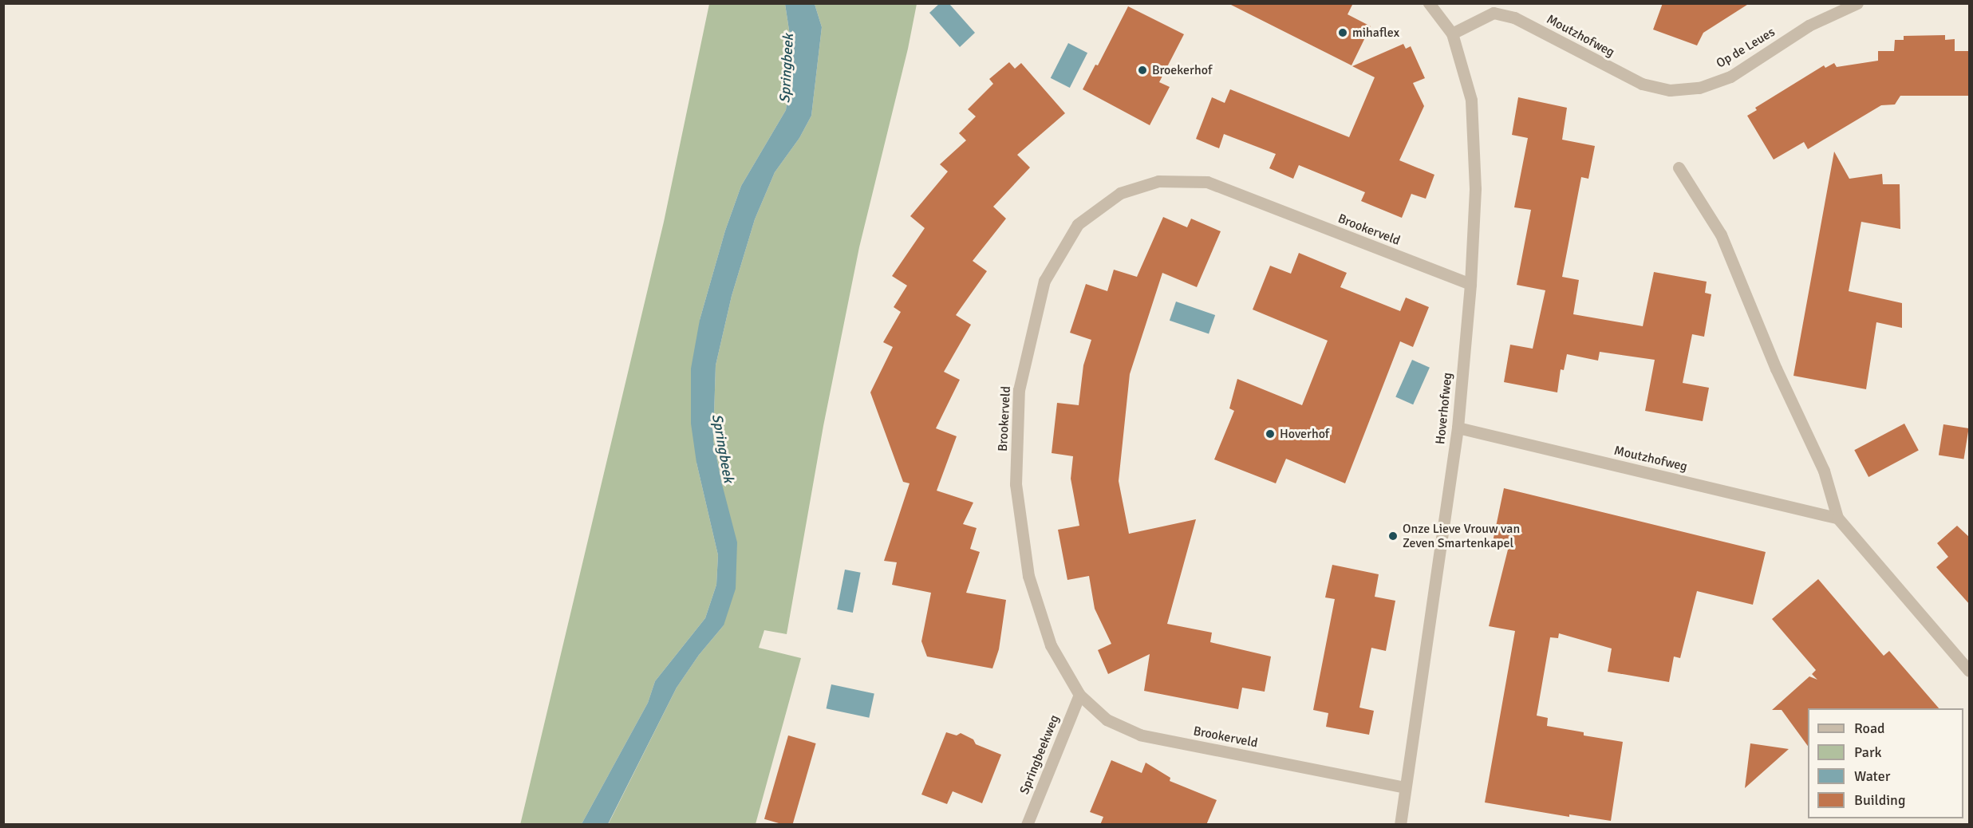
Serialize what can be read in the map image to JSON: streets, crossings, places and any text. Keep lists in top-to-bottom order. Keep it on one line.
{"streets":{"street":["Moutzhofweg","Op de Leues","Brookerveld","Hoverhofweg","Springbeekweg"]},"crossings":[["Moutzhofweg","Op de Leues"],["Moutzhofweg","Hoverhofweg"],["Brookerveld","Hoverhofweg"],["Brookerveld","Springbeekweg"]],"water":["Springbeek"],"places":["mihaflex","Broekerhof","Hoverhof","Onze Lieve Vrouw van Zeven Smartenkapel"],"legend":["Road","Park","Water","Building"]}
